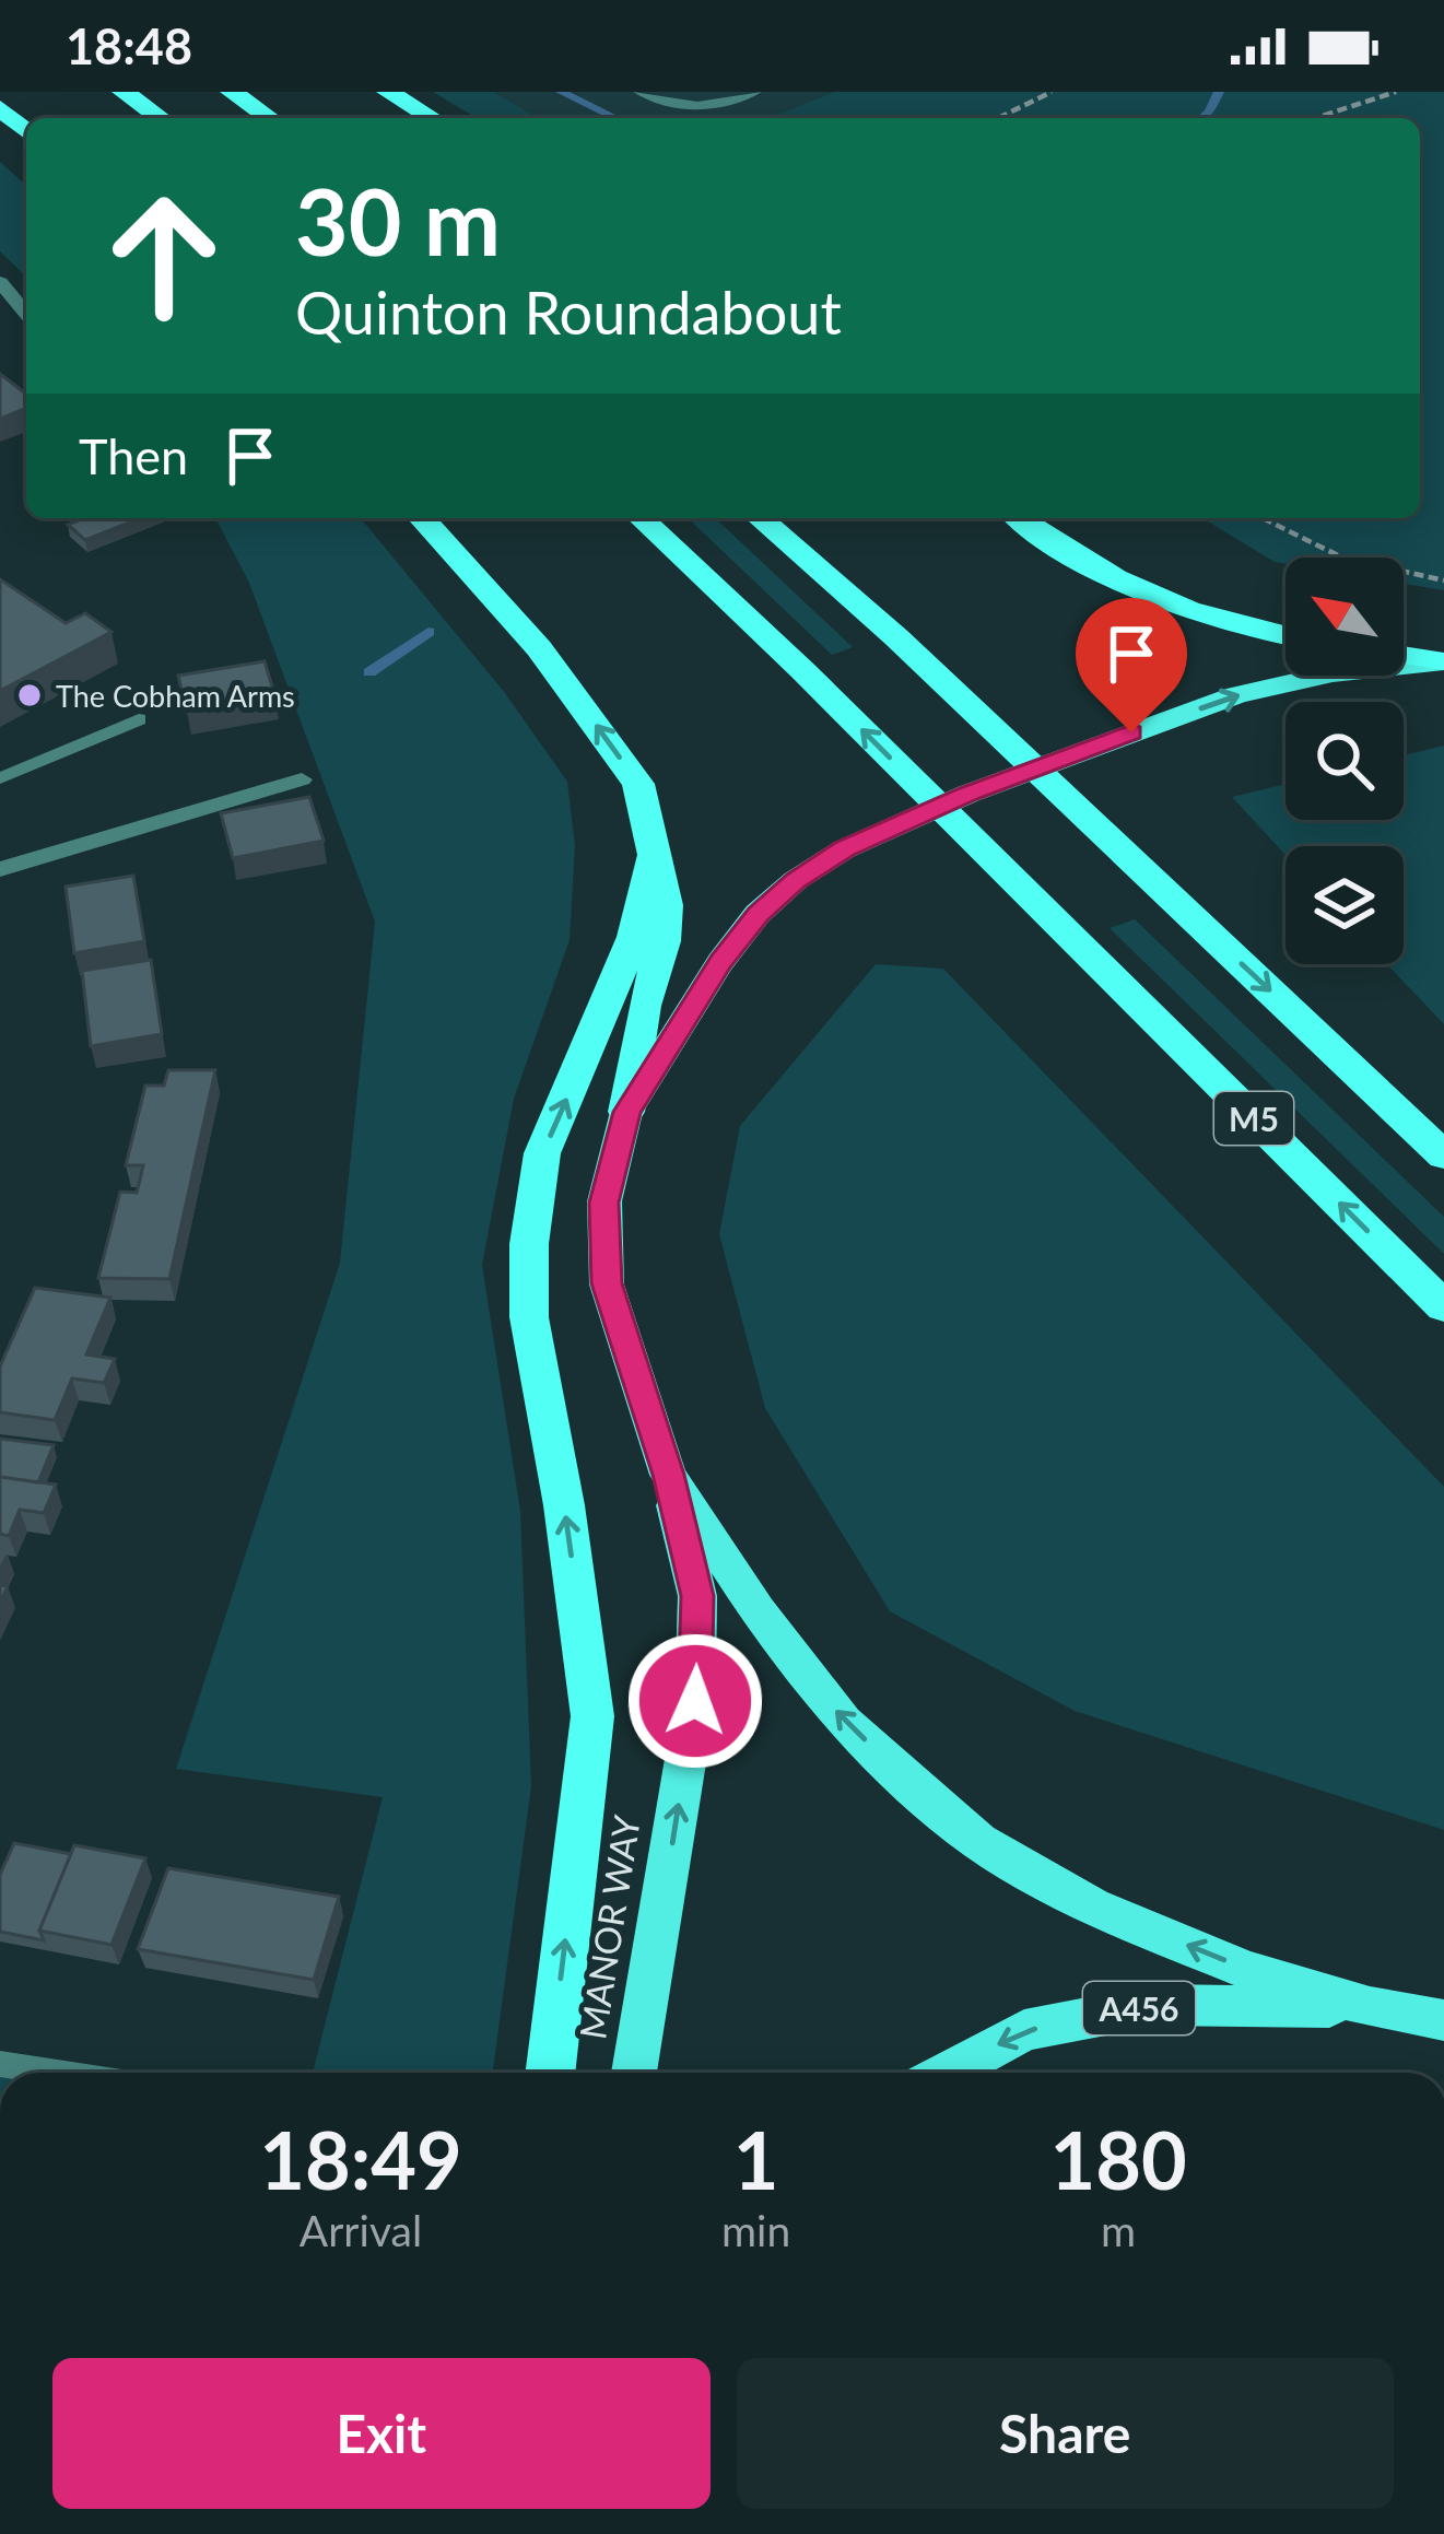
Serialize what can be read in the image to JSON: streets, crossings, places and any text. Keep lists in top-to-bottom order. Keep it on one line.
{"streets":{"highway":["M5","MANOR WAY","A456"]},"places":["The Cobham Arms"],"north":"top left","page":{"status":"18:48","turn":["30 m","Quinton Roundabout"],"then":"Then","eta":["18:49","Arrival","1","min","180","m"],"buttons":["Exit","Share"]}}
